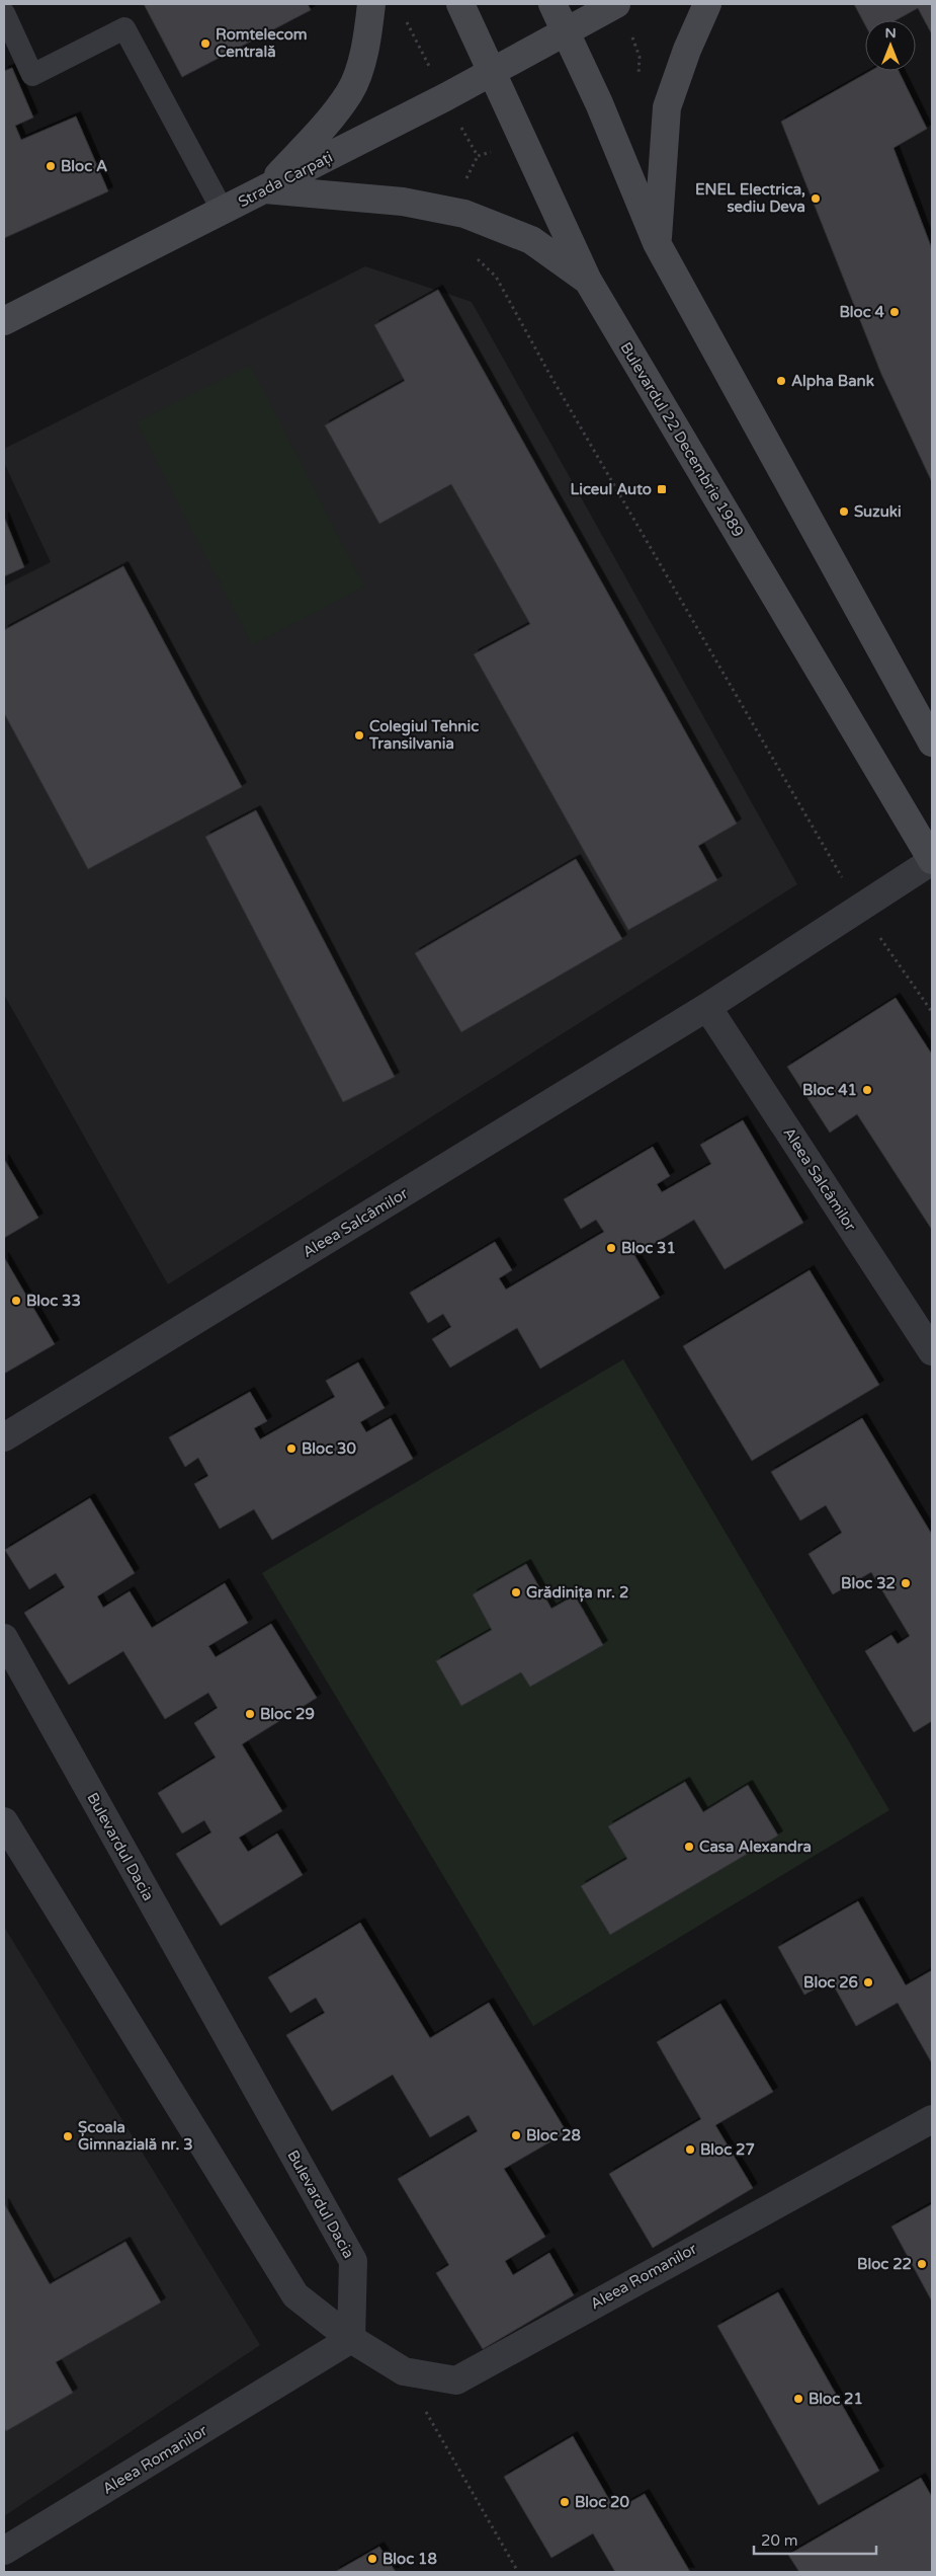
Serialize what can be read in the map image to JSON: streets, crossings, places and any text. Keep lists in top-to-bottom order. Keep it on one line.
{"streets":{"main road":["Strada Carpați","Bulevardul 22 Decembrie 1989"],"street":["Aleea Salcâmilor","Bulevardul Dacia","Aleea Romanilor"]},"crossings":[["Strada Carpați","Bulevardul 22 Decembrie 1989"],["Bulevardul 22 Decembrie 1989","Aleea Salcâmilor"],["Bulevardul Dacia","Aleea Romanilor"]],"places":{"other":["Romtelecom Centrală","Bloc A","ENEL Electrica, sediu Deva","Bloc 4","Alpha Bank","Suzuki","Colegiul Tehnic Transilvania","Bloc 41","Bloc 31","Bloc 33","Bloc 30","Bloc 32","Grădinița nr. 2","Bloc 29","Casa Alexandra","Bloc 26","Bloc 28","Școala Gimnazială nr. 3","Bloc 27","Bloc 22","Bloc 21","Bloc 20","Bloc 18"],"transit":["Liceul Auto"]},"scale_bar":"20 m","north":"top"}
